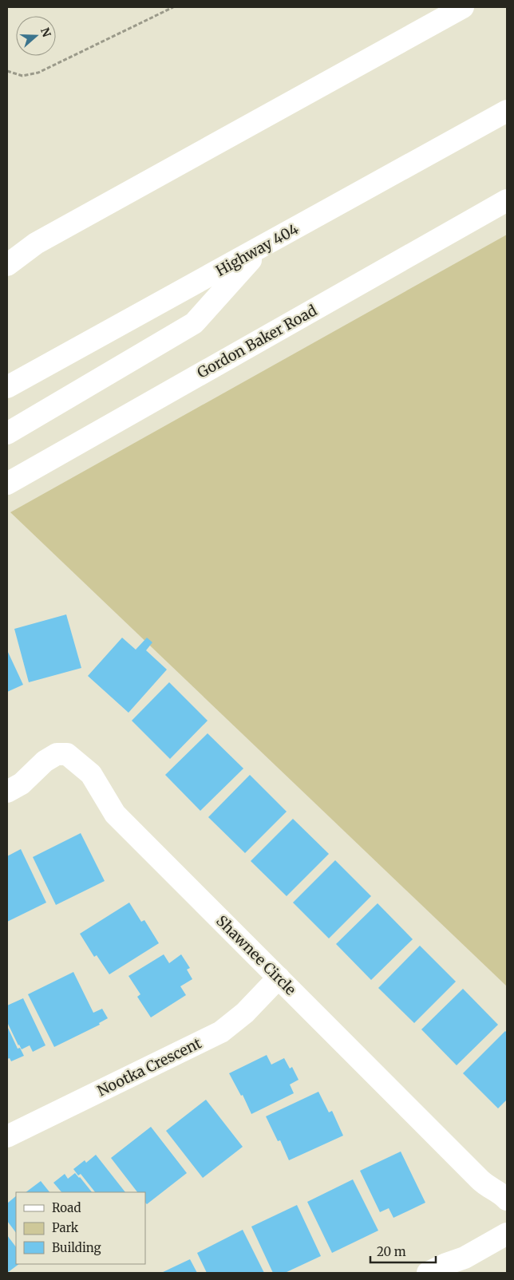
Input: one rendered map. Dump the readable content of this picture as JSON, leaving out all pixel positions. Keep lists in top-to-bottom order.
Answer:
{
  "streets": {
    "main road": [
      "Highway 404",
      "Gordon Baker Road",
      "Shawnee Circle",
      "Nootka Crescent"
    ]
  },
  "crossings": [
    ["Shawnee Circle", "Nootka Crescent"]
  ],
  "legend": ["Road", "Park", "Building"],
  "scale_bar": "20 m",
  "north": "right"
}
